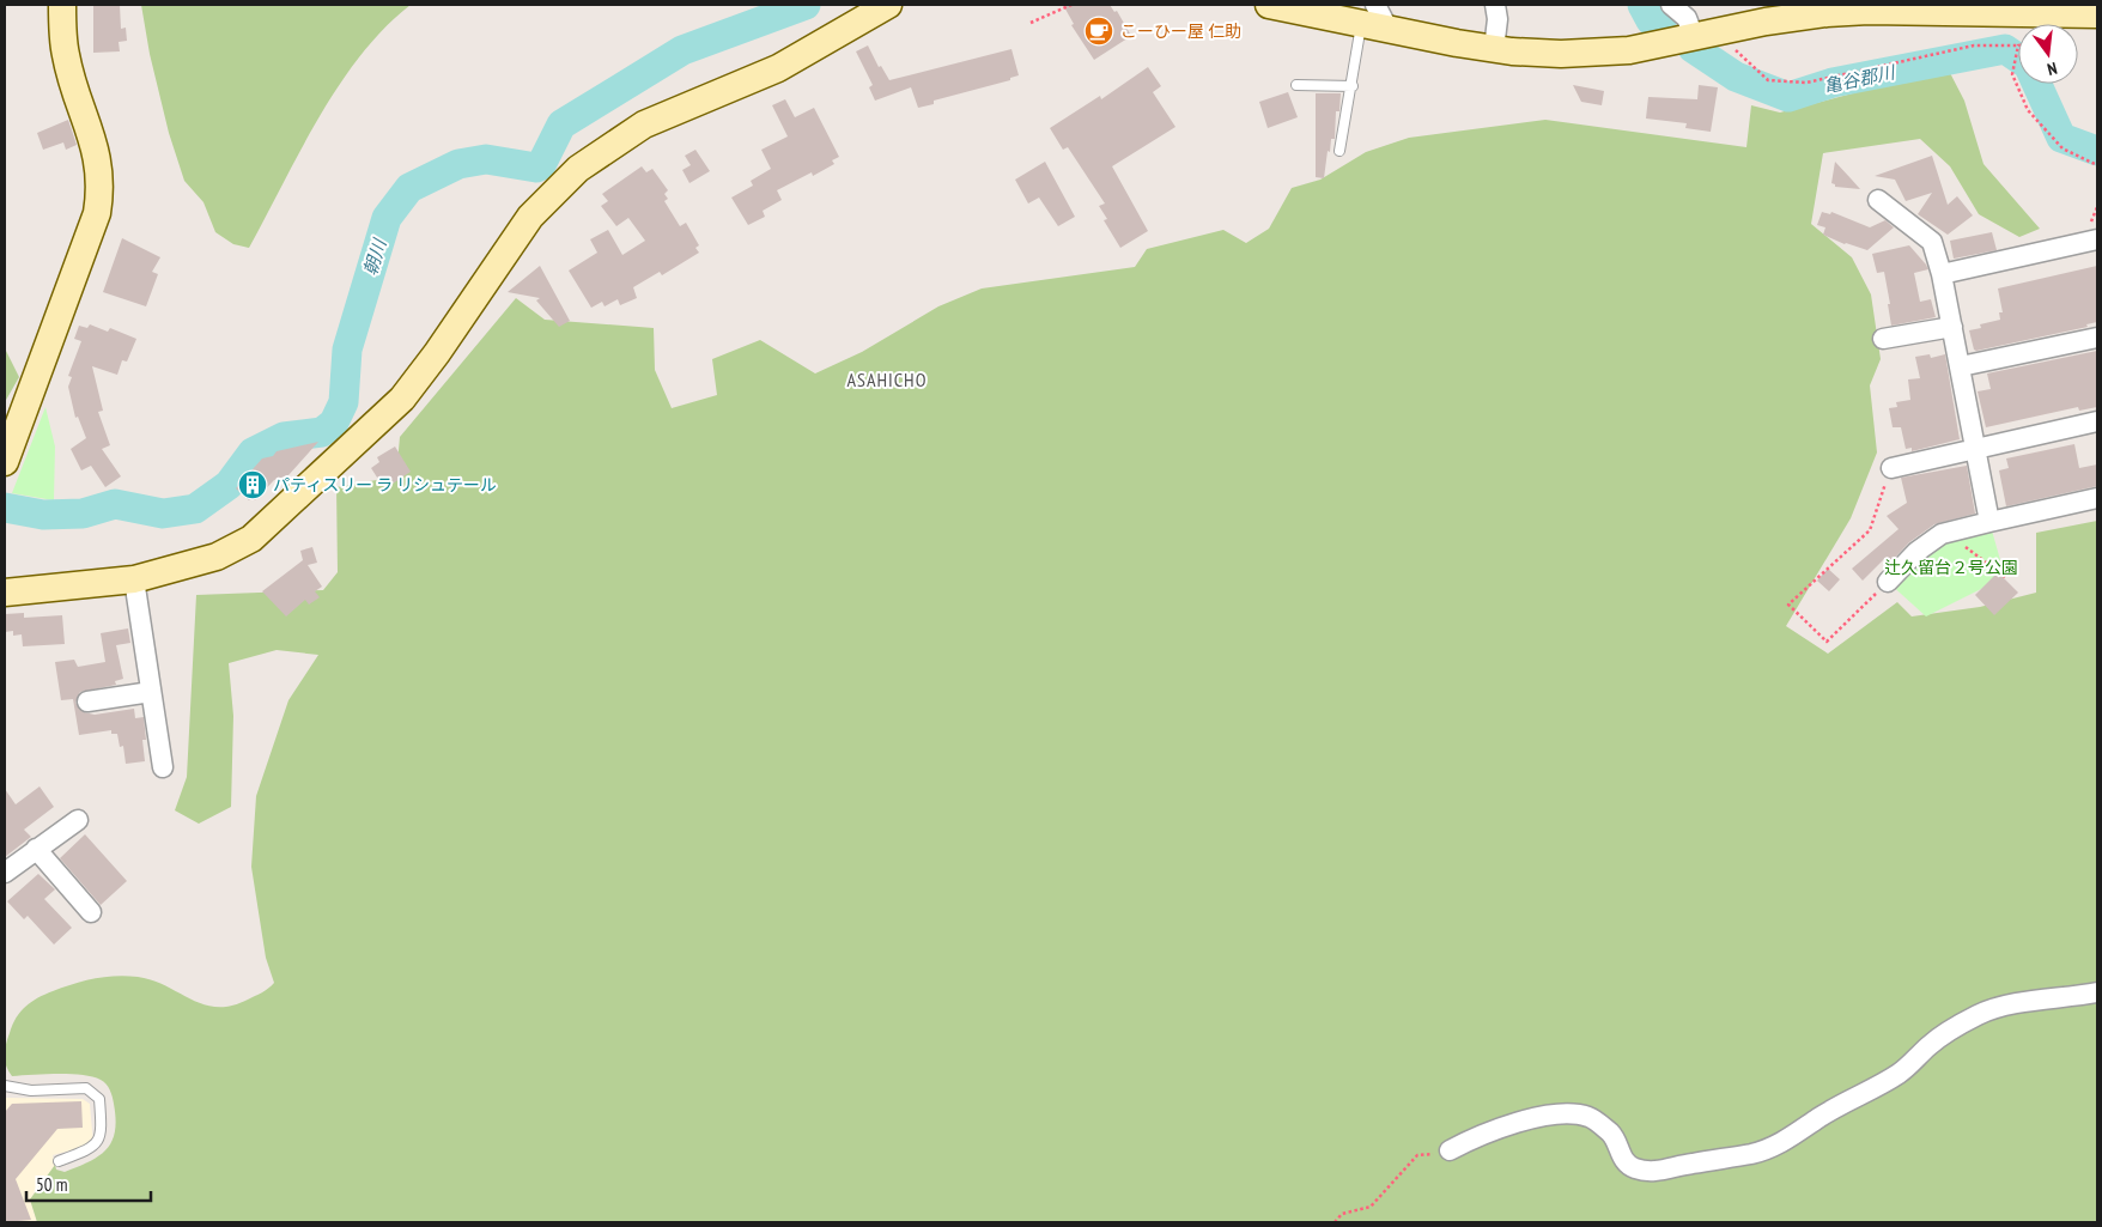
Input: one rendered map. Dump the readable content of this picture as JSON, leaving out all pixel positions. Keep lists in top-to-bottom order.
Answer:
{
  "districts": ["ASAHICHO"],
  "water": ["亀谷郡川", "朝川"],
  "parks": ["辻久留台２号公園"],
  "places": {
    "cafe": ["こーひー屋 仁助"],
    "building": ["パティスリー ラ リシュテール"]
  },
  "scale_bar": "50 m",
  "north": "bottom"
}
